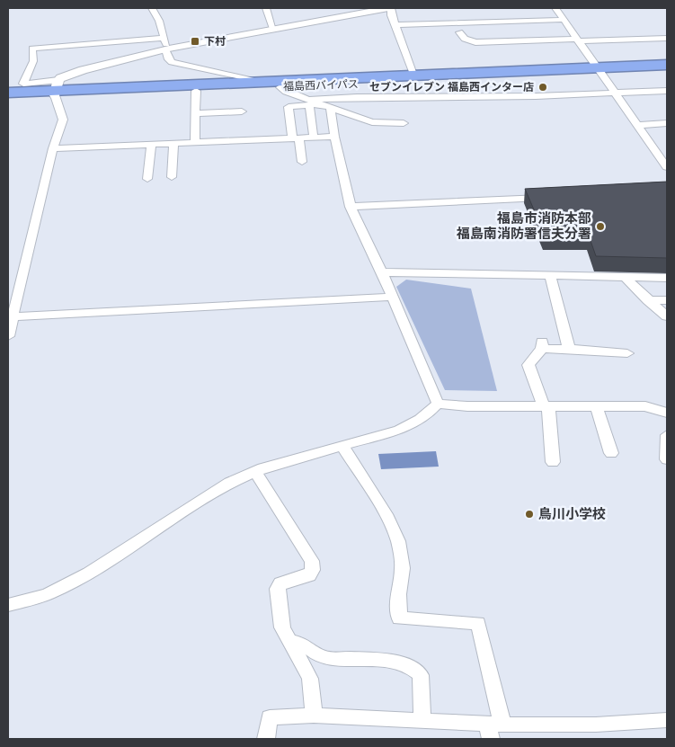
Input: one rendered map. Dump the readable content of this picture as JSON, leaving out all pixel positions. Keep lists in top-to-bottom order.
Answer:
{
  "streets": {
    "highway": ["福島西バイパス"]
  },
  "places": {
    "transit": ["下村"],
    "other": ["セブンイレブン 福島西インター店", "福島市消防本部 福島南消防署信夫分署", "鳥川小学校"]
  }
}
